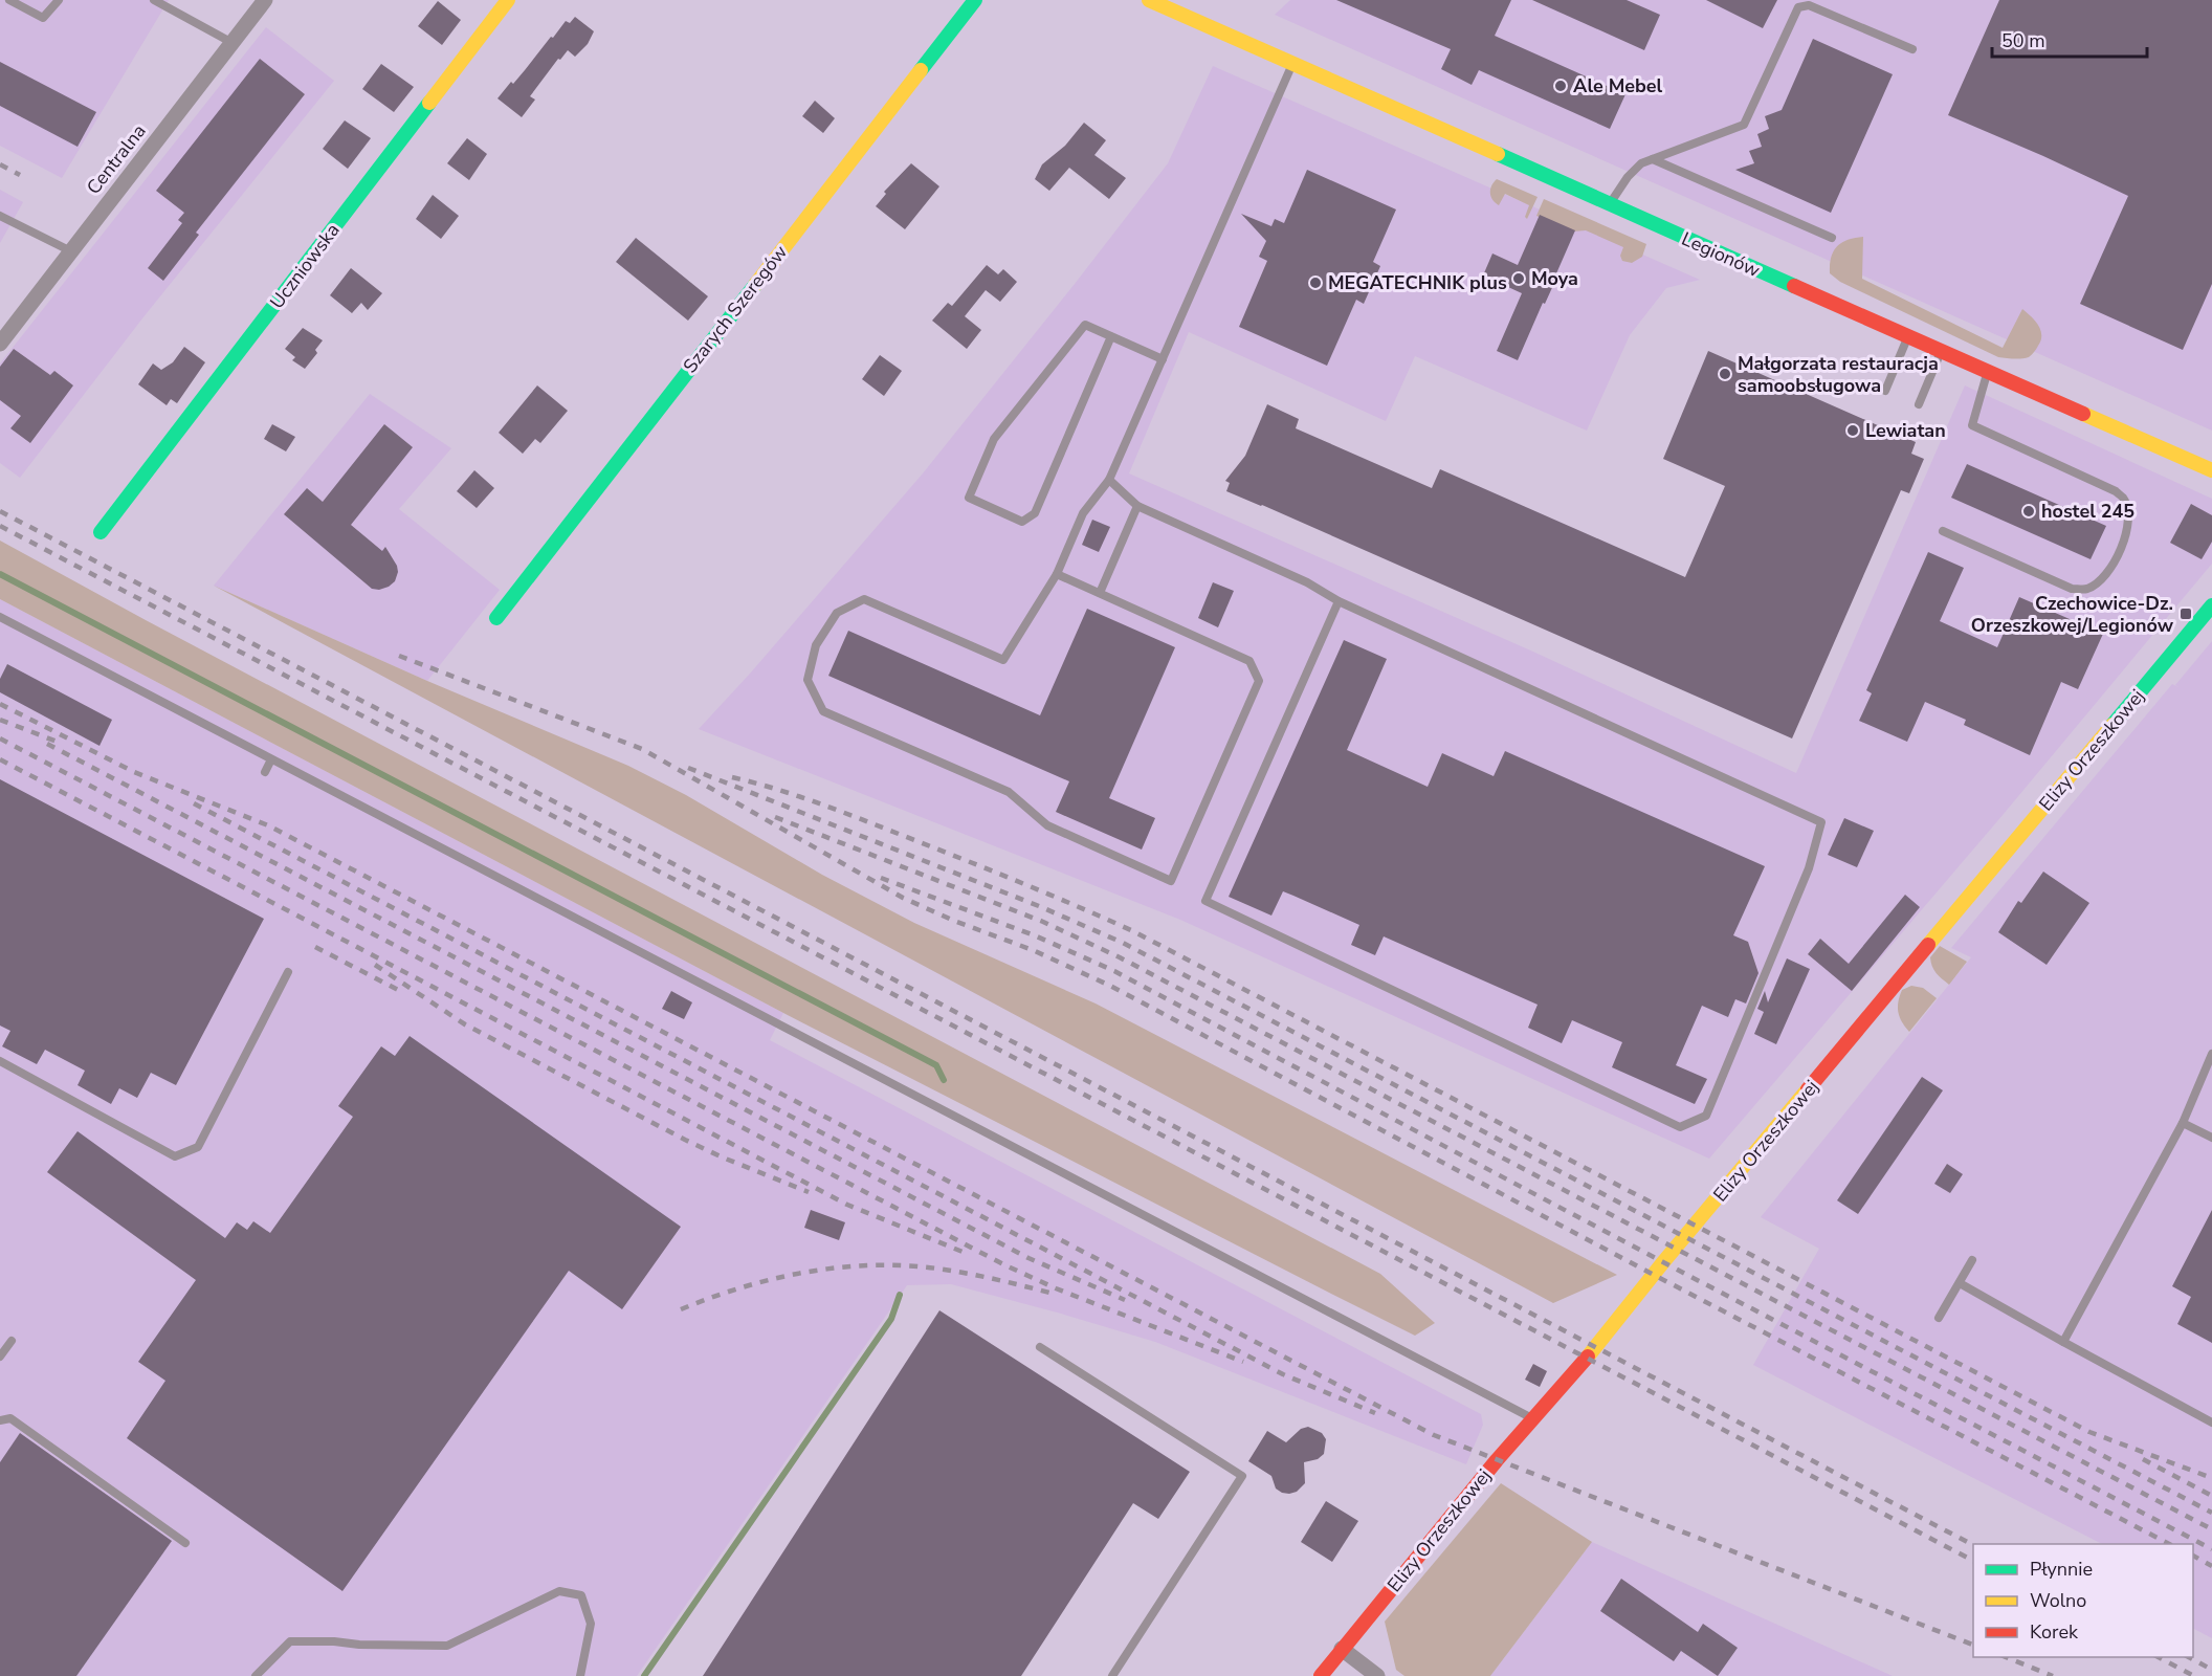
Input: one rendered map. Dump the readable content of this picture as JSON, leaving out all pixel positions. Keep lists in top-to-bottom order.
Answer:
{
  "streets": {
    "street": [
      "Centralna",
      "Legionów",
      "Uczniowska",
      "Szarych Szeregów",
      "Elizy Orzeszkowej"
    ]
  },
  "places": {
    "other": [
      "Ale Mebel",
      "Moya",
      "MEGATECHNIK plus",
      "Małgorzata restauracja samoobsługowa",
      "Lewiatan",
      "hostel 245"
    ],
    "transit": ["Czechowice-Dz. Orzeszkowej/Legionów"]
  },
  "legend": ["Płynnie", "Wolno", "Korek"],
  "scale_bar": "50 m"
}
